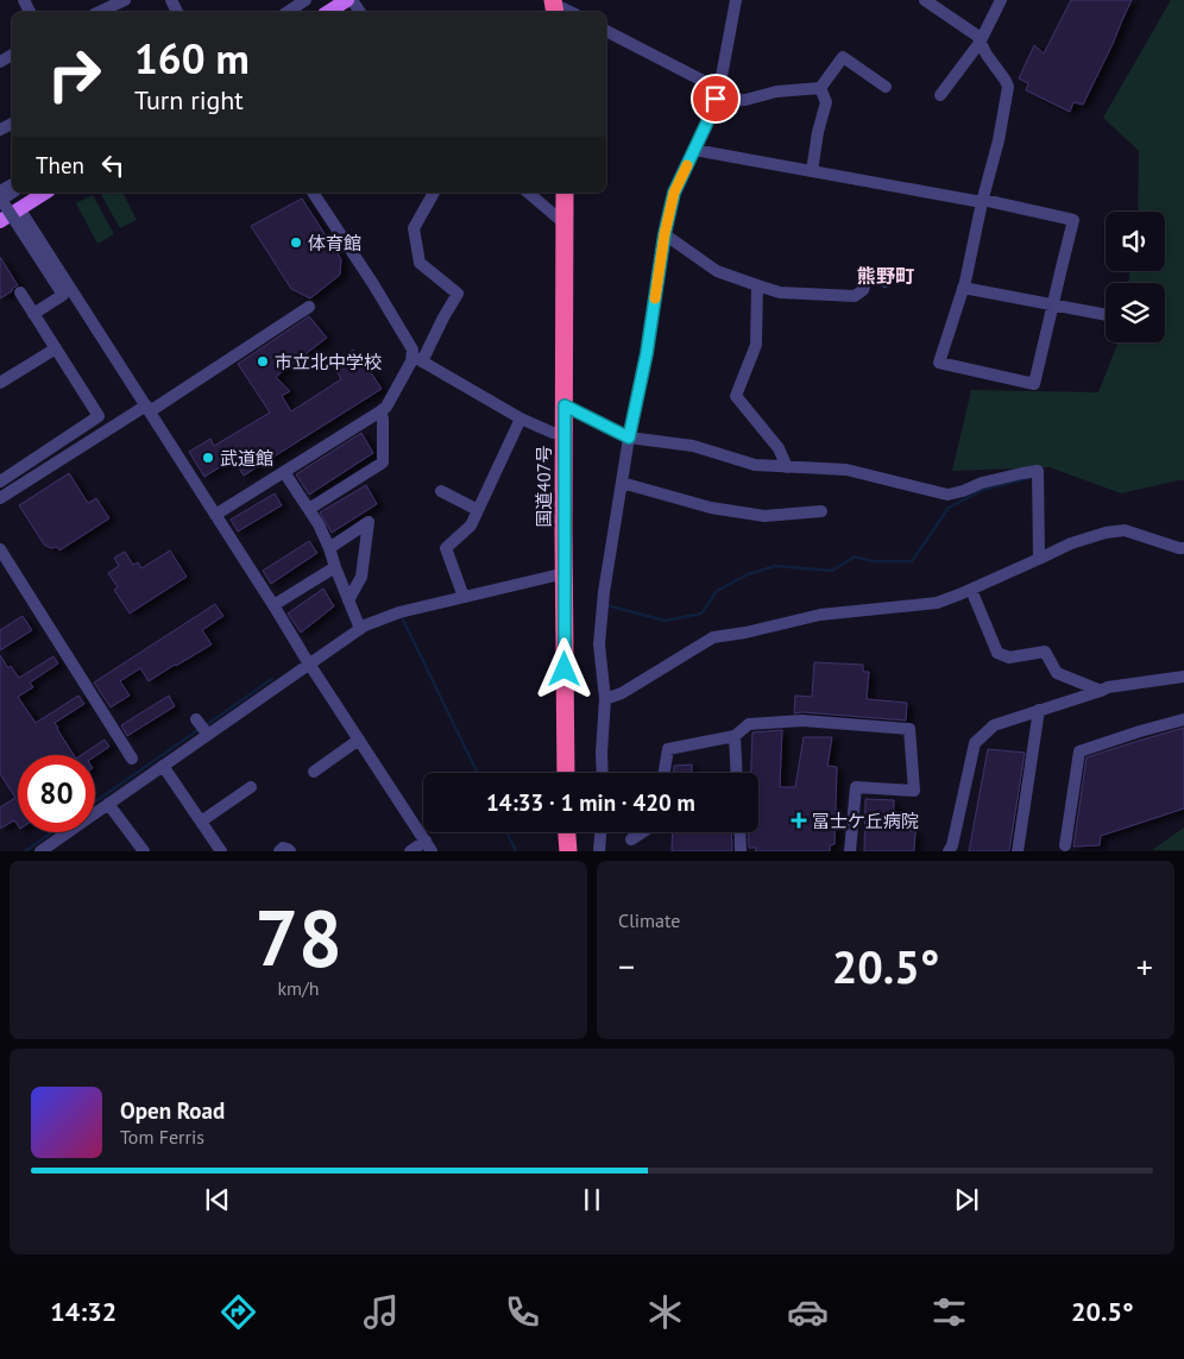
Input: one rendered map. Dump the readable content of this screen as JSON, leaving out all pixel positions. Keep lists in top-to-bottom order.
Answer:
{
  "streets": {
    "highway": ["国道407号"]
  },
  "districts": ["熊野町"],
  "places": {
    "other": ["体育館", "市立北中学校", "武道館"],
    "health": ["冨士ケ丘病院"]
  },
  "page": {
    "turn": ["160 m", "Turn right"],
    "then": "Then",
    "limit": "80",
    "trip": "14:33 · 1 min · 420 m",
    "tile": [
      ["78", "km/h"],
      "Climate"
    ],
    "heat": ["−", "20.5°", "+"],
    "song": ["Open Road", "Tom Ferris"],
    "tabs": ["14:32", "20.5°"]
  }
}
